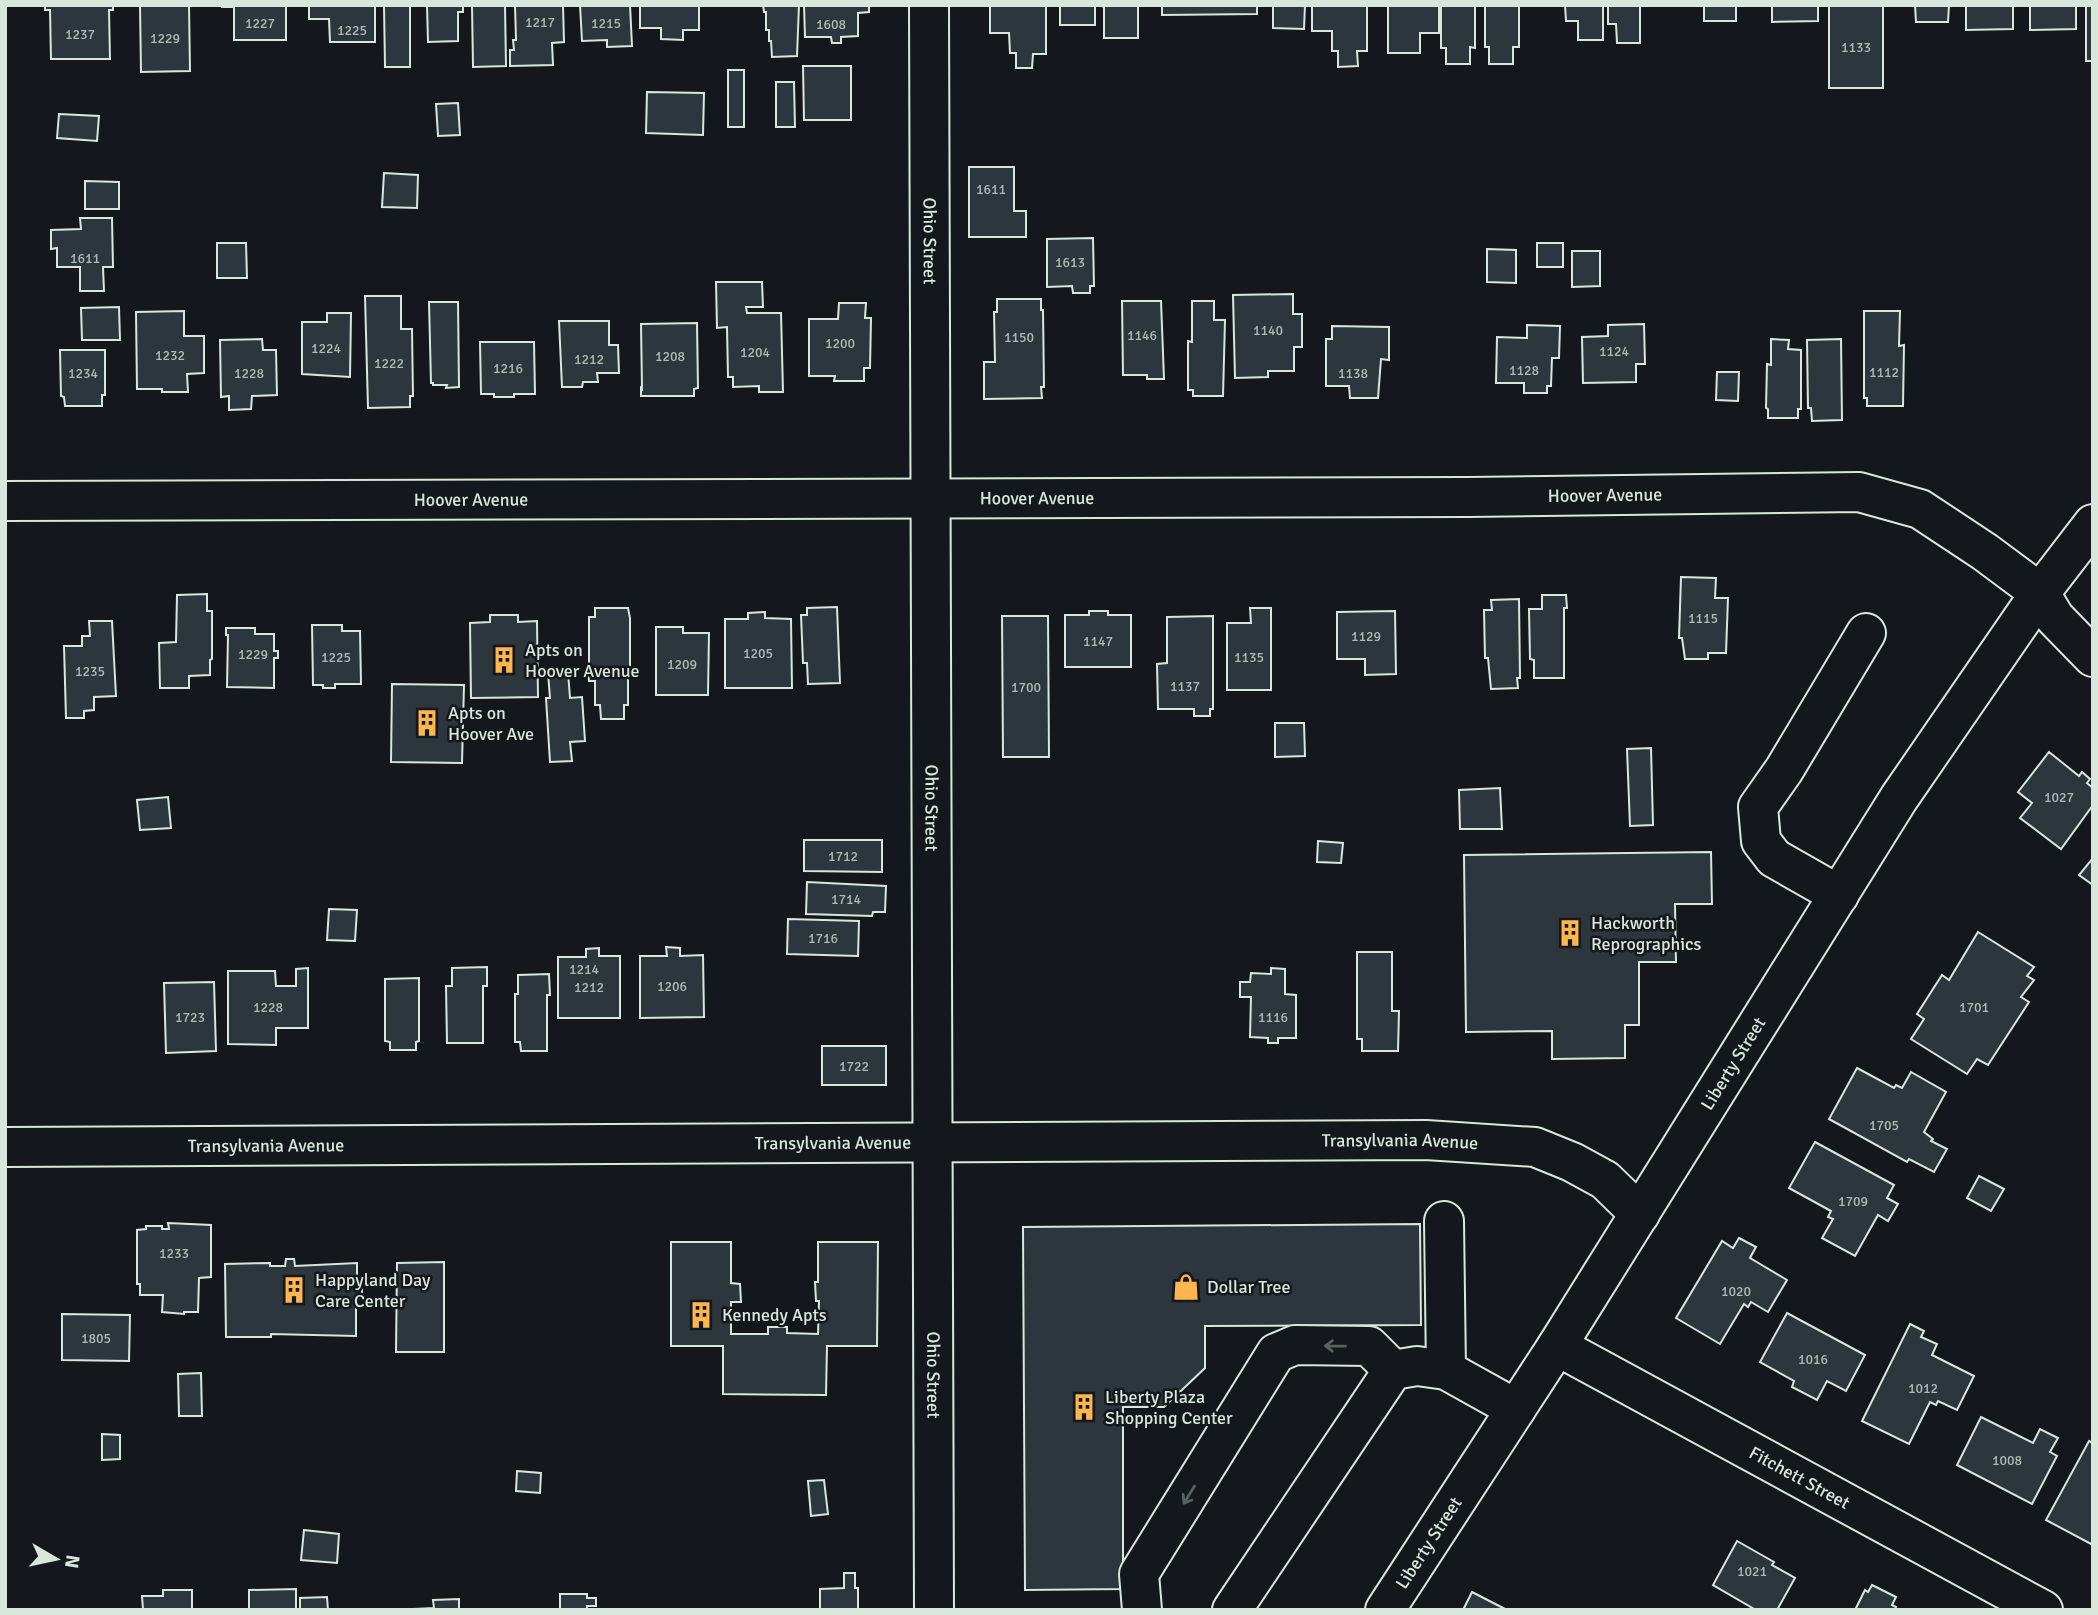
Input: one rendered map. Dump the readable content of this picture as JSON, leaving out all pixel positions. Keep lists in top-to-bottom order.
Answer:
{
  "streets": {
    "street": [
      "Ohio Street",
      "Hoover Avenue",
      "Liberty Street",
      "Transylvania Avenue",
      "Fitchett Street"
    ]
  },
  "crossings": [
    ["Ohio Street", "Hoover Avenue"],
    ["Ohio Street", "Transylvania Avenue"],
    ["Hoover Avenue", "Liberty Street"],
    ["Liberty Street", "Transylvania Avenue"],
    ["Liberty Street", "Fitchett Street"]
  ],
  "places": {
    "building": [
      "Apts on Hoover Avenue",
      "Apts on Hoover Ave",
      "Hackworth Reprographics",
      "Happyland Day Care Center",
      "Kennedy Apts",
      "Liberty Plaza Shopping Center"
    ],
    "shop": ["Dollar Tree"]
  },
  "house_numbers": [
    "1217",
    "1227",
    "1215",
    "1608",
    "1225",
    "1237",
    "1229",
    "1133",
    "1611",
    "1611",
    "1613",
    "1140",
    "1146",
    "1150",
    "1200",
    "1224",
    "1124",
    "1204",
    "1232",
    "1208",
    "1212",
    "1222",
    "1216",
    "1128",
    "1112",
    "1234",
    "1228",
    "1138",
    "1115",
    "1129",
    "1147",
    "1205",
    "1229",
    "1225",
    "1135",
    "1209",
    "1235",
    "1137",
    "1700",
    "1027",
    "1712",
    "1714",
    "1716",
    "1214",
    "1206",
    "1212",
    "1228",
    "1701",
    "1723",
    "1116",
    "1722",
    "1705",
    "1709",
    "1233",
    "1020",
    "1805",
    "1016",
    "1012",
    "1008",
    "1021"
  ],
  "north": "right"
}
